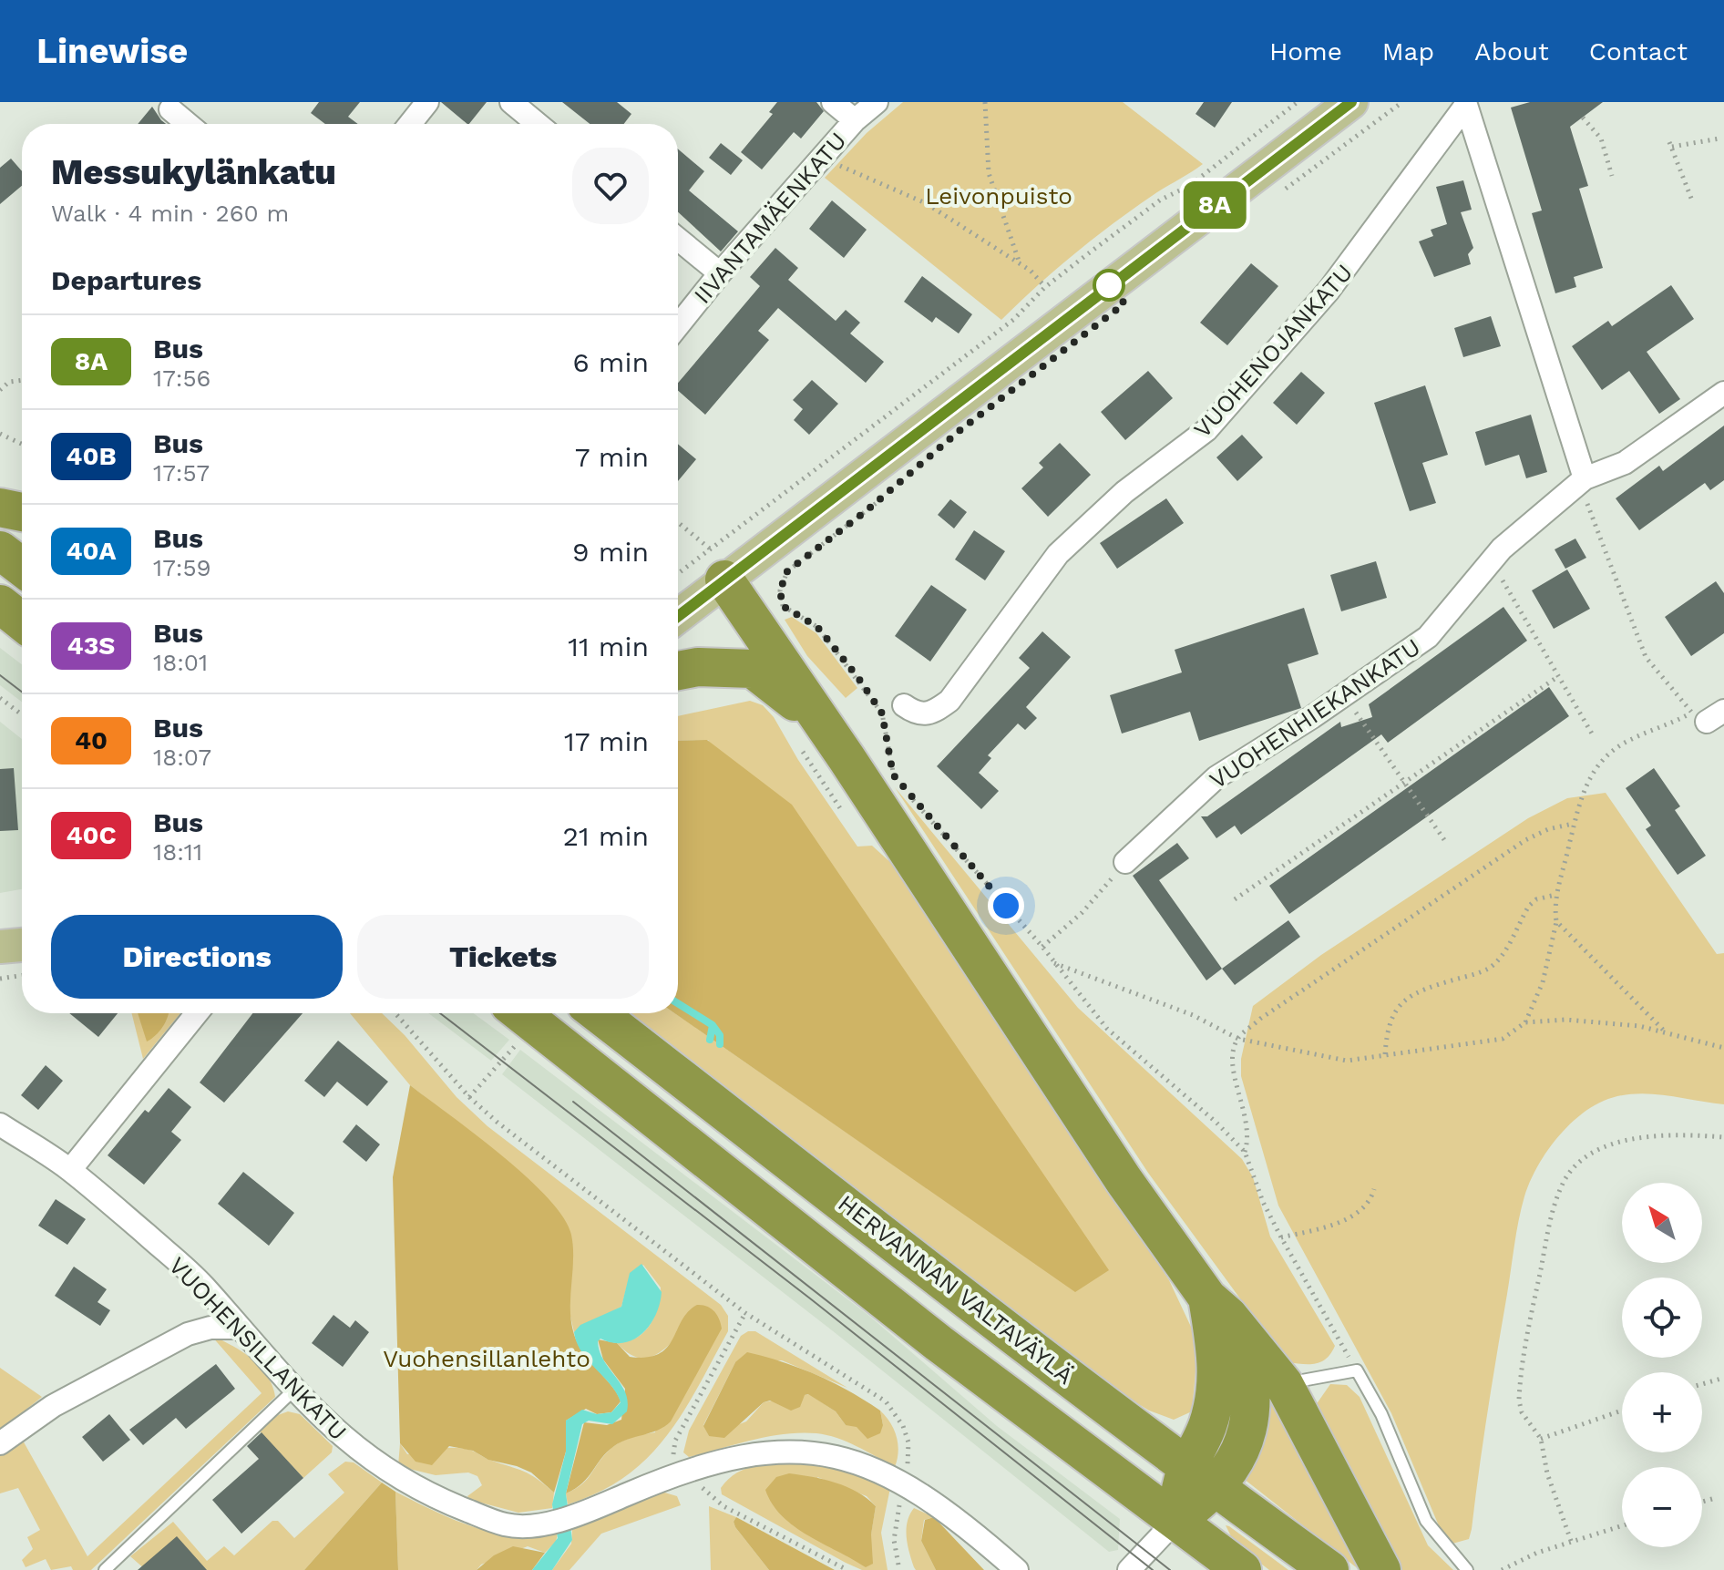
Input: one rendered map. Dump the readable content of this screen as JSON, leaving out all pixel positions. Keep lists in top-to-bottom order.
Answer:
{
  "streets": {
    "highway": ["HERVANNAN VALTAVÄYLÄ"],
    "street": [
      "IIVANTAMÄENKATU",
      "VUOHENOJANKATU",
      "VUOHENHIEKANKATU",
      "VUOHENSILLANKATU"
    ]
  },
  "parks": ["Leivonpuisto", "Vuohensillanlehto"],
  "lines": ["bus line 8A"],
  "north": "top left",
  "page": {
    "header": "Linewise",
    "nav": [
      "Home",
      "Map",
      "About",
      "Contact"
    ],
    "on_map": "8A",
    "heading": [
      ["Messukylänkatu", "Walk · 4 min · 260 m"],
      "Departures"
    ],
    "list": [
      {
        "mark": "8A",
        "name": "Bus",
        "note": "17:56",
        "value": "6 min"
      },
      {
        "mark": "40B",
        "name": "Bus",
        "note": "17:57",
        "value": "7 min"
      },
      {
        "mark": "40A",
        "name": "Bus",
        "note": "17:59",
        "value": "9 min"
      },
      {
        "mark": "43S",
        "name": "Bus",
        "note": "18:01",
        "value": "11 min"
      },
      {
        "mark": "40",
        "name": "Bus",
        "note": "18:07",
        "value": "17 min"
      },
      {
        "mark": "40C",
        "name": "Bus",
        "note": "18:11",
        "value": "21 min"
      }
    ],
    "buttons": ["Directions", "Tickets"],
    "map_buttons": ["+", "−"]
  }
}
